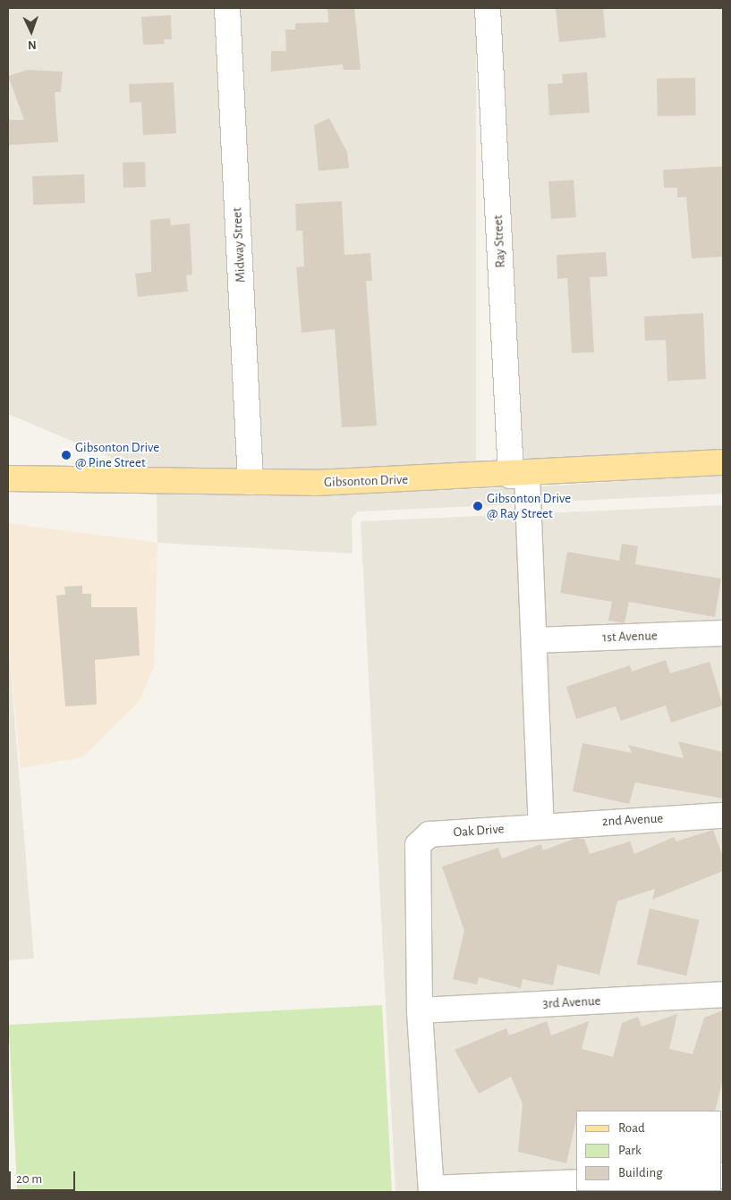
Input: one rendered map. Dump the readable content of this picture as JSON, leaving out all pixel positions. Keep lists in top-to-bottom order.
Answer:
{
  "streets": {
    "main road": ["Gibsonton Drive"],
    "street": [
      "Ray Street",
      "Midway Street",
      "1st Avenue",
      "2nd Avenue",
      "Oak Drive",
      "3rd Avenue"
    ]
  },
  "crossings": [
    ["Ray Street", "Gibsonton Drive"],
    ["Midway Street", "Gibsonton Drive"],
    ["2nd Avenue", "Oak Drive"],
    ["Oak Drive", "3rd Avenue"]
  ],
  "places": ["Gibsonton Drive @ Pine Street", "Gibsonton Drive @ Ray Street"],
  "legend": ["Road", "Park", "Building"],
  "scale_bar": "20 m",
  "north": "bottom"
}
